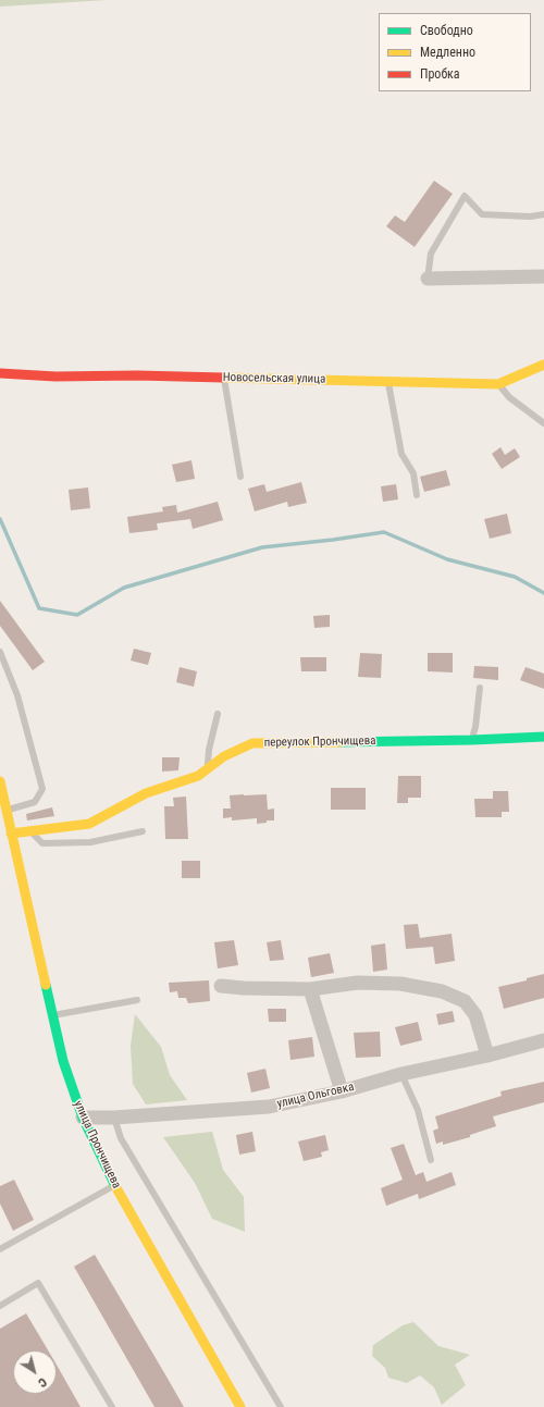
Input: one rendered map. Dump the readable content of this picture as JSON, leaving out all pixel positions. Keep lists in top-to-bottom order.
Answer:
{
  "streets": {
    "street": [
      "Новосельская улица",
      "переулок Прончищева",
      "улица Ольговка",
      "улица Прончищева"
    ]
  },
  "crossings": [
    ["переулок Прончищева", "улица Прончищева"],
    ["улица Ольговка", "улица Прончищева"]
  ],
  "legend": ["Свободно", "Медленно", "Пробка"],
  "north": "bottom right"
}
